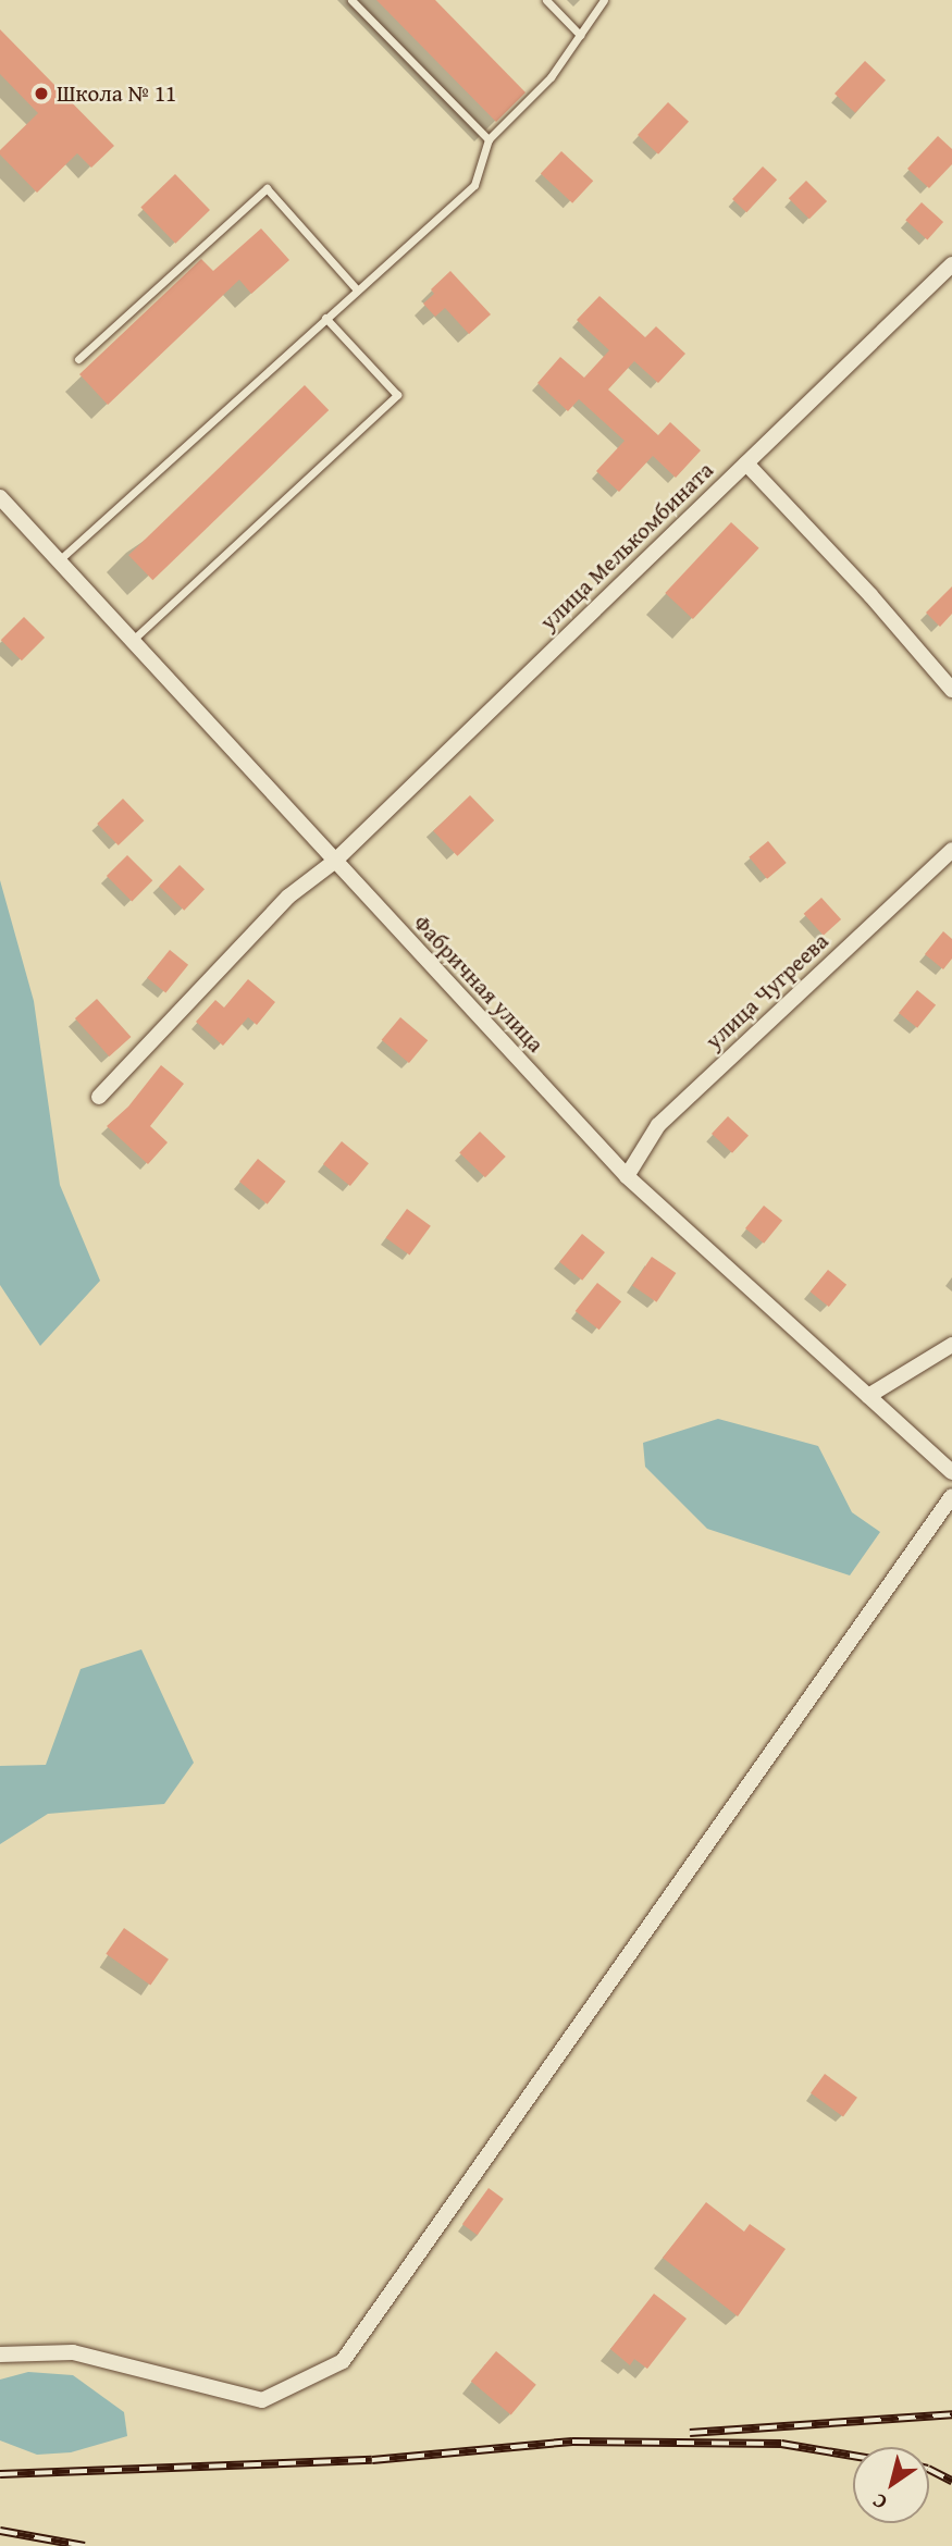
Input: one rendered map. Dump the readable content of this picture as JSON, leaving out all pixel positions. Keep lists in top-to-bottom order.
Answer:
{
  "streets": {
    "street": ["улица Мелькомбината", "Фабричная улица", "улица Чугреева"]
  },
  "crossings": [
    ["улица Мелькомбината", "Фабричная улица"],
    ["Фабричная улица", "улица Чугреева"]
  ],
  "places": ["Школа № 11"],
  "north": "bottom left"
}
